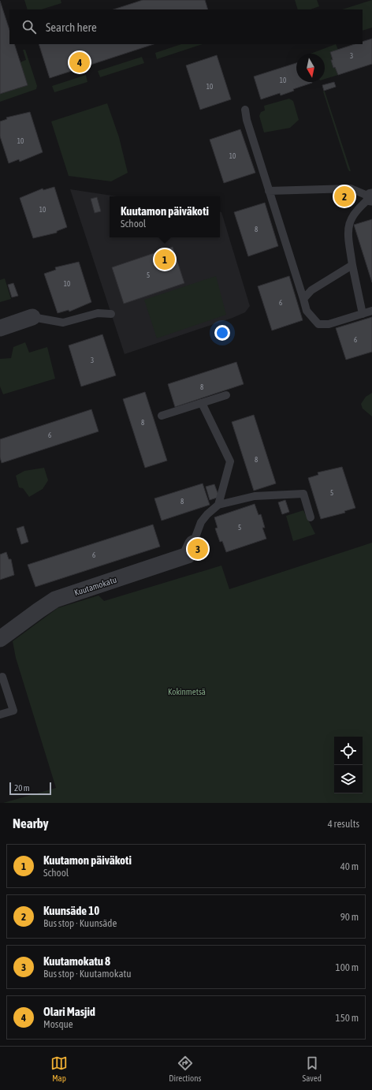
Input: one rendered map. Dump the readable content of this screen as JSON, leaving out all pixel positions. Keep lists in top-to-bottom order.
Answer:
{
  "streets": {
    "street": ["Kuutamokatu"]
  },
  "parks": ["Kokinmetsä"],
  "house_numbers": [
    "3",
    "10",
    "10",
    "10",
    "10",
    "10",
    "8",
    "5",
    "10",
    "6",
    "6",
    "3",
    "8",
    "8",
    "6",
    "8",
    "5",
    "8",
    "5",
    "6"
  ],
  "scale_bar": "20 m",
  "north": "bottom",
  "page": {
    "search": "Search here",
    "pins": [
      "4",
      "2",
      "1",
      "3"
    ],
    "popup": ["Kuutamon päiväkoti", "School"],
    "scale": "20 m",
    "heading": ["Nearby", "4 results"],
    "list": [
      {
        "mark": "1",
        "name": "Kuutamon päiväkoti",
        "note": "School",
        "value": "40 m"
      },
      {
        "mark": "2",
        "name": "Kuunsäde 10",
        "note": "Bus stop · Kuunsäde",
        "value": "90 m"
      },
      {
        "mark": "3",
        "name": "Kuutamokatu 8",
        "note": "Bus stop · Kuutamokatu",
        "value": "100 m"
      },
      {
        "mark": "4",
        "name": "Olari Masjid",
        "note": "Mosque",
        "value": "150 m"
      }
    ],
    "nav": ["Map", "Directions", "Saved"]
  }
}
